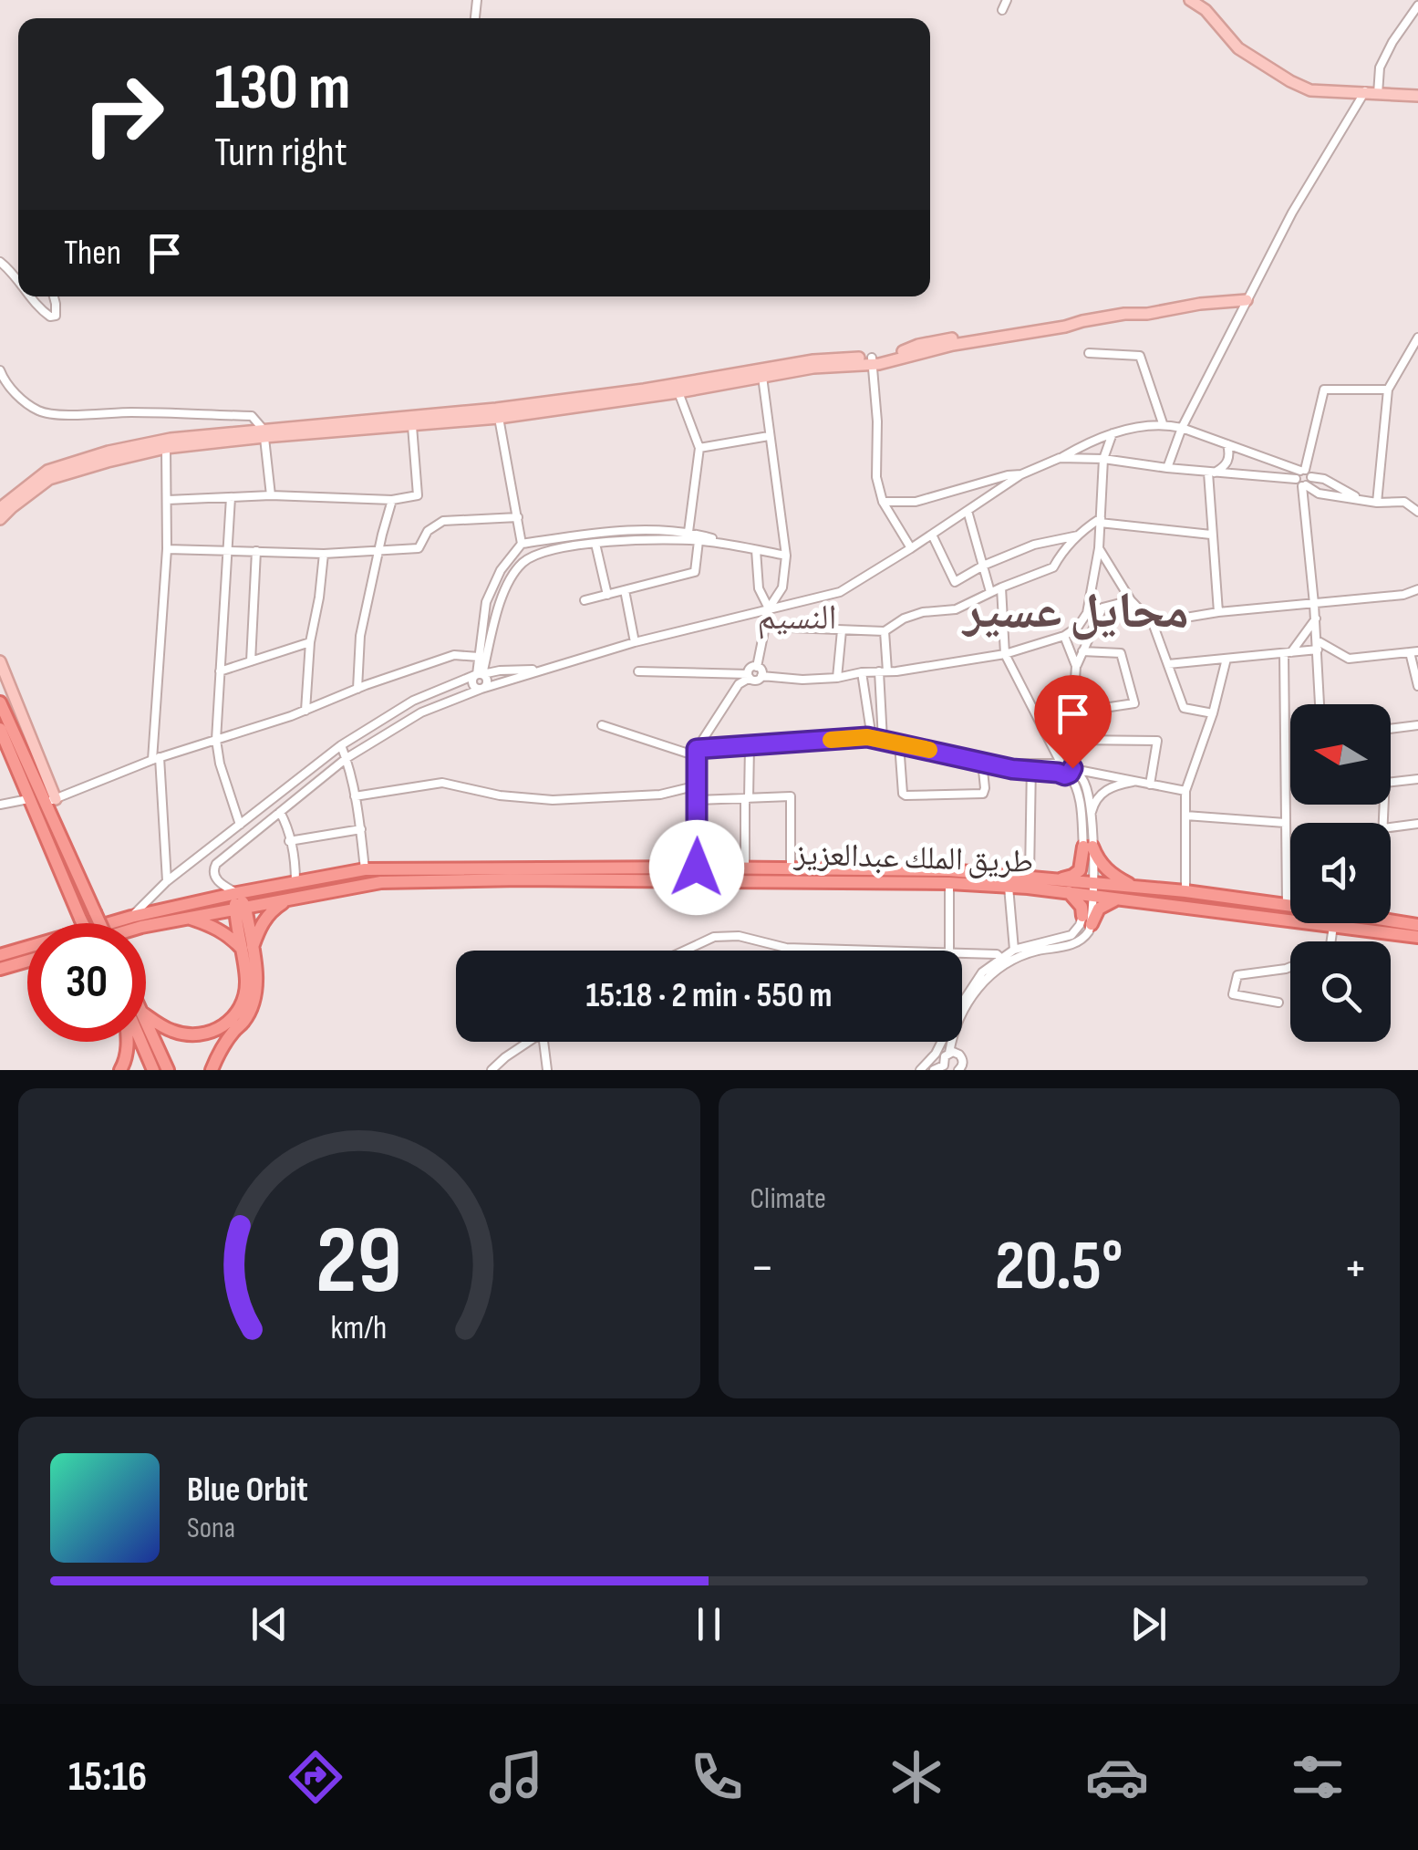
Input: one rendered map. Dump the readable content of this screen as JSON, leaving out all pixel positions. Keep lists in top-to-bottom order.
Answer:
{
  "streets": {
    "main road": ["طريق الملك عبدالعزيز"]
  },
  "districts": ["محايل عسير", "النسيم"],
  "north": "left",
  "page": {
    "turn": ["130 m", "Turn right"],
    "then": "Then",
    "limit": "30",
    "trip": "15:18 · 2 min · 550 m",
    "tile": "Climate",
    "heat": ["−", "20.5°", "+"],
    "song": ["Blue Orbit", "Sona"],
    "tabs": "15:16",
    "gauge": ["29", "km/h"]
  }
}
